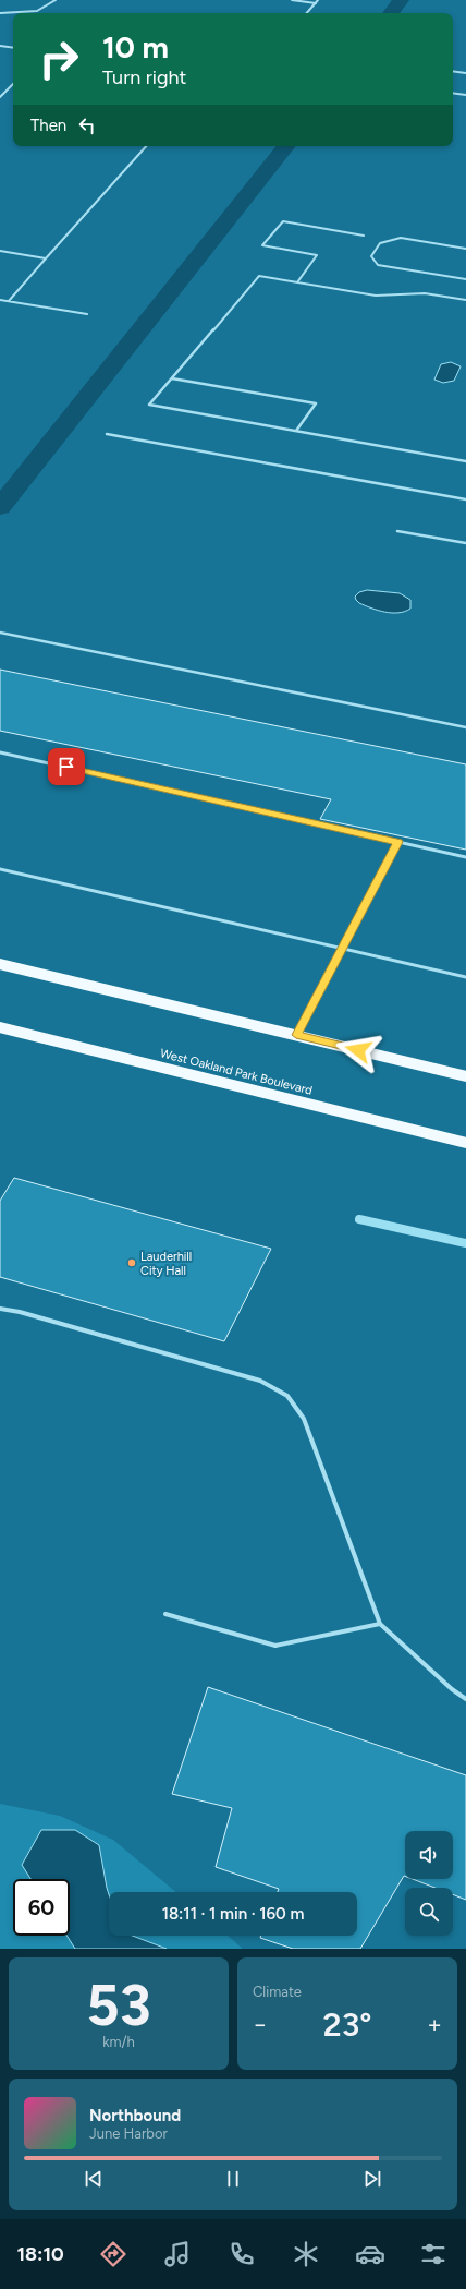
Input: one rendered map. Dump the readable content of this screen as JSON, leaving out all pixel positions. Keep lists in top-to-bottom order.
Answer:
{
  "streets": {
    "main road": ["West Oakland Park Boulevard"]
  },
  "places": ["Lauderhill City Hall"],
  "page": {
    "turn": ["10 m", "Turn right"],
    "then": "Then",
    "limit": "60",
    "trip": "18:11 · 1 min · 160 m",
    "tile": [
      ["53", "km/h"],
      "Climate"
    ],
    "heat": ["−", "23°", "+"],
    "song": ["Northbound", "June Harbor"],
    "tabs": "18:10"
  }
}
